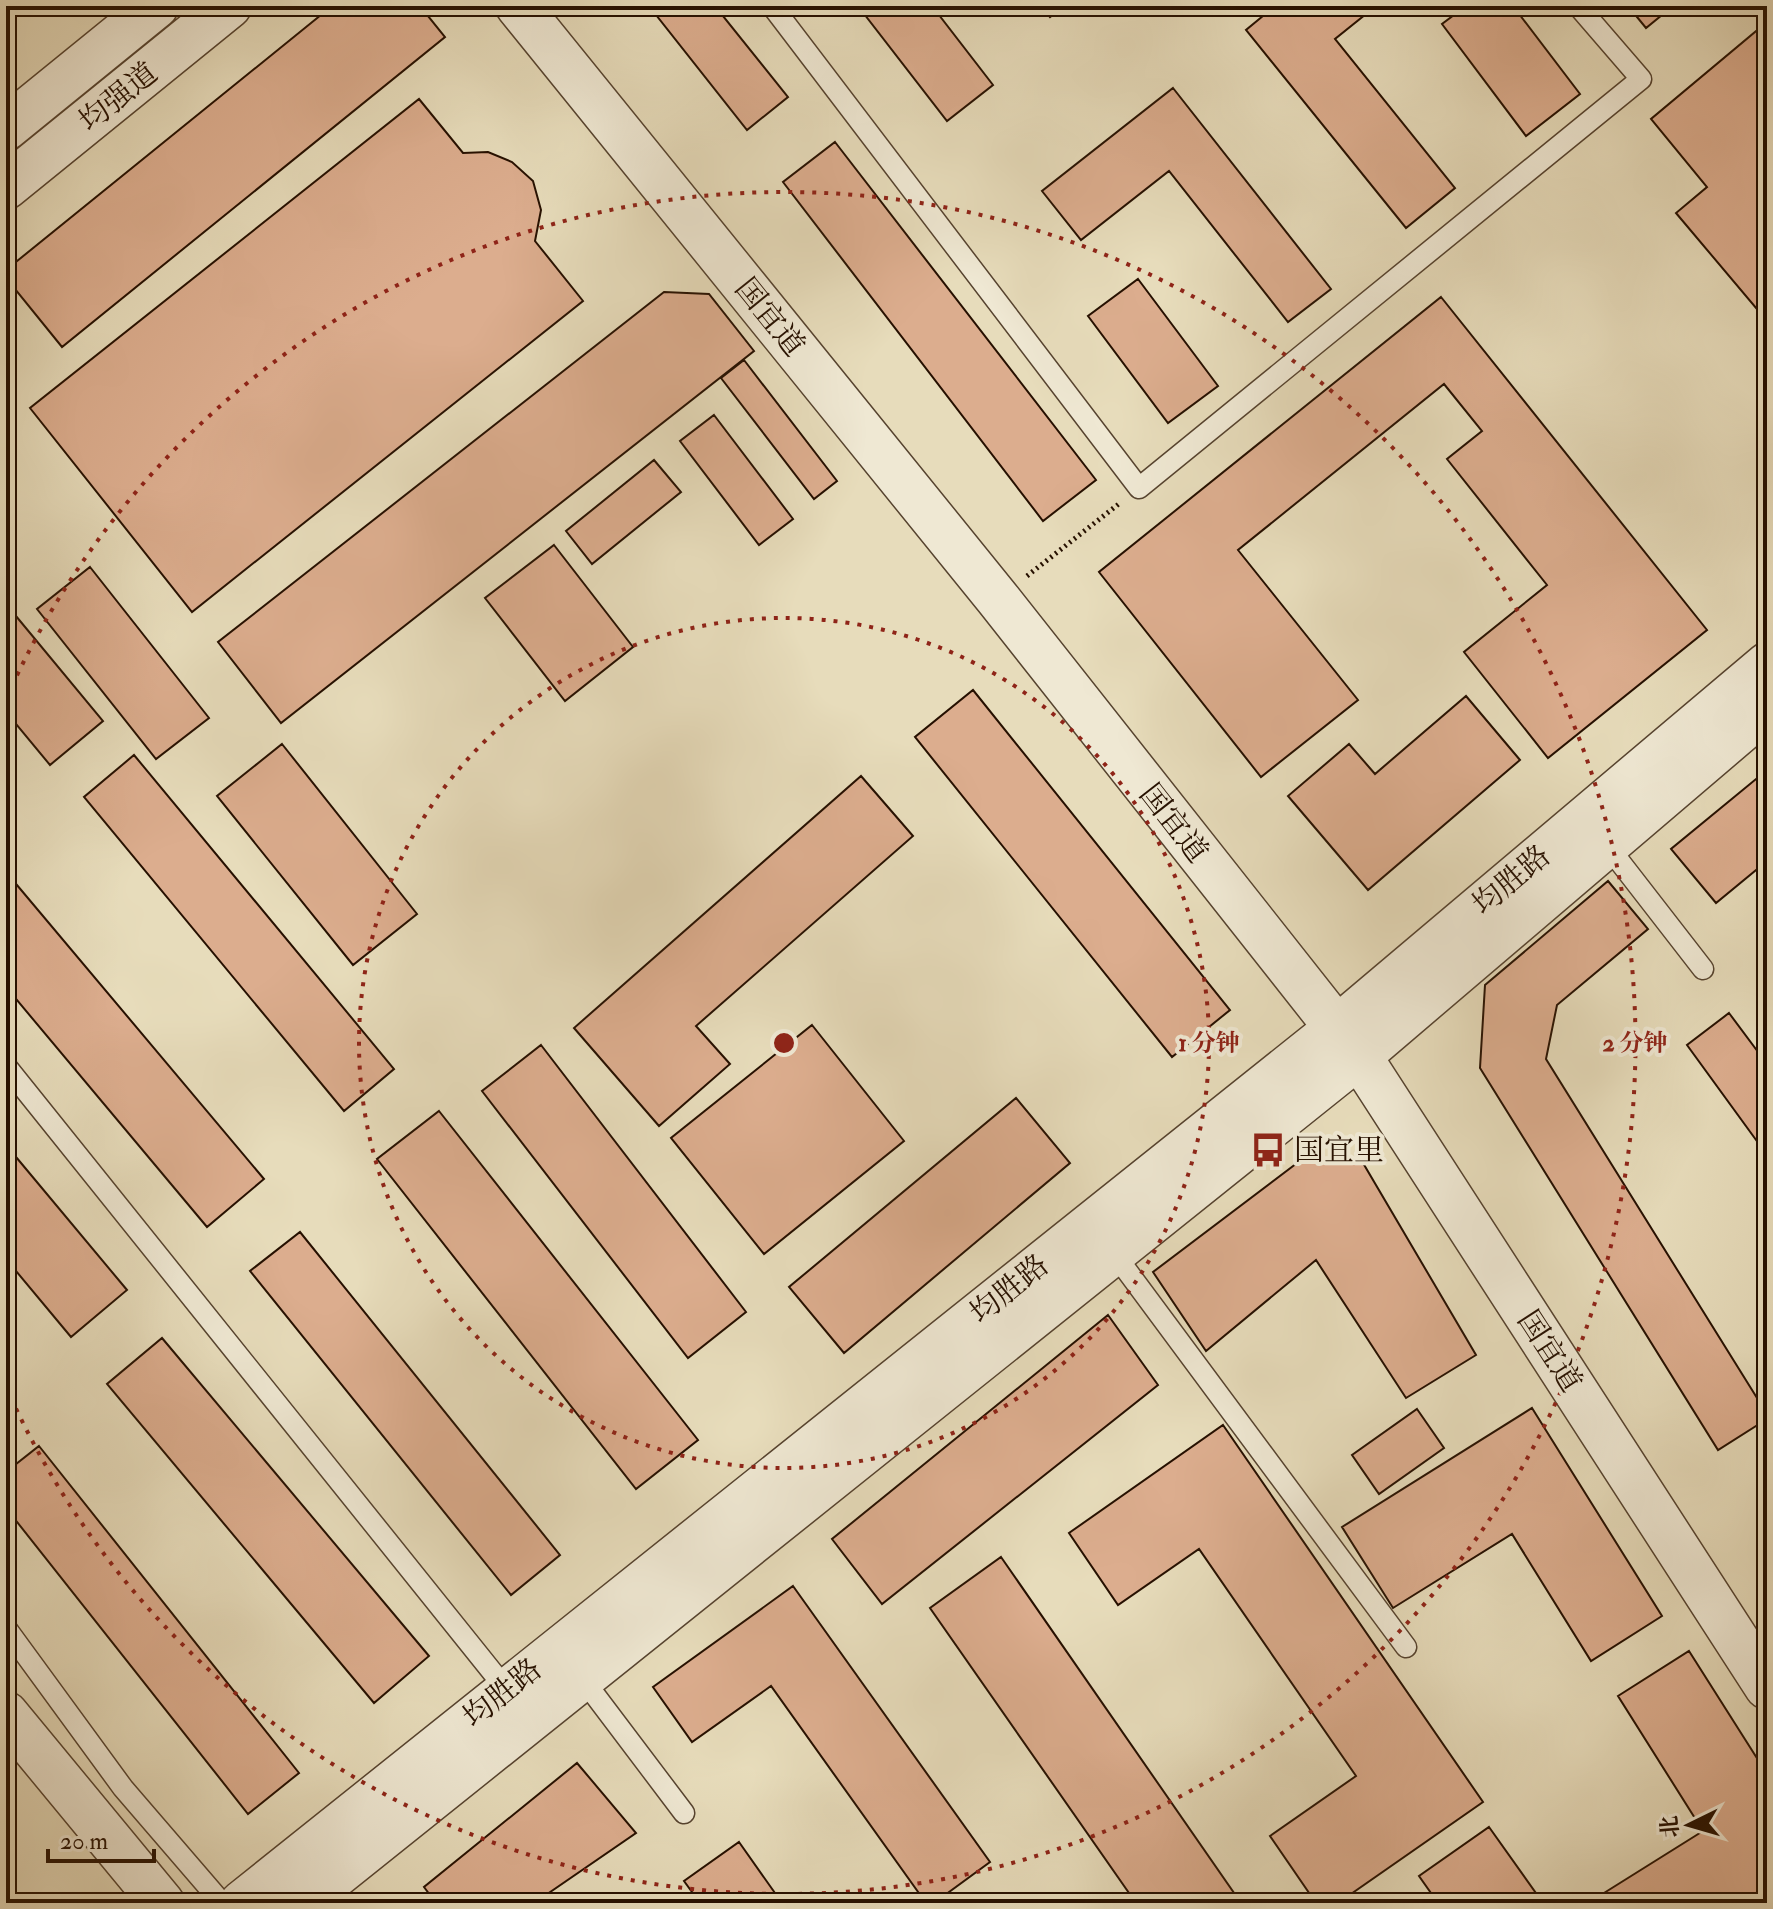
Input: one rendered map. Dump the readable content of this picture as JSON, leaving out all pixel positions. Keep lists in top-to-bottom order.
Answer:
{
  "streets": {
    "street": ["均强道", "国宜道", "均胜路"]
  },
  "crossings": [
    ["国宜道", "均胜路"]
  ],
  "places": {
    "bus stop": ["国宜里"]
  },
  "scale_bar": "20 m",
  "north": "left",
  "rings": ["1 分钟", "2 分钟"]
}
